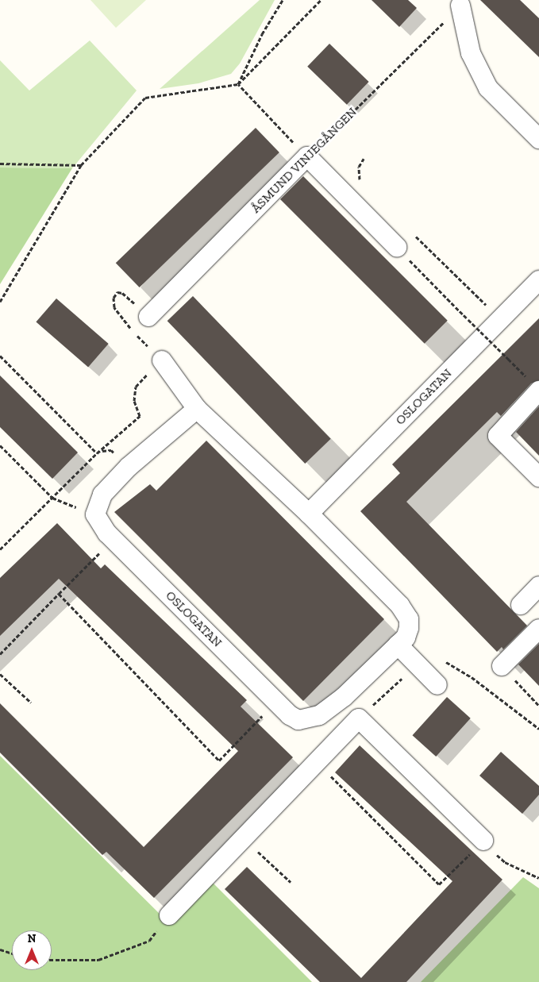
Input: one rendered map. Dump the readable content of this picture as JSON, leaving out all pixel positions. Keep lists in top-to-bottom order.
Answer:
{
  "streets": {
    "street": ["ÅSMUND VINJEGÅNGEN", "OSLOGATAN"]
  },
  "north": "top"
}
